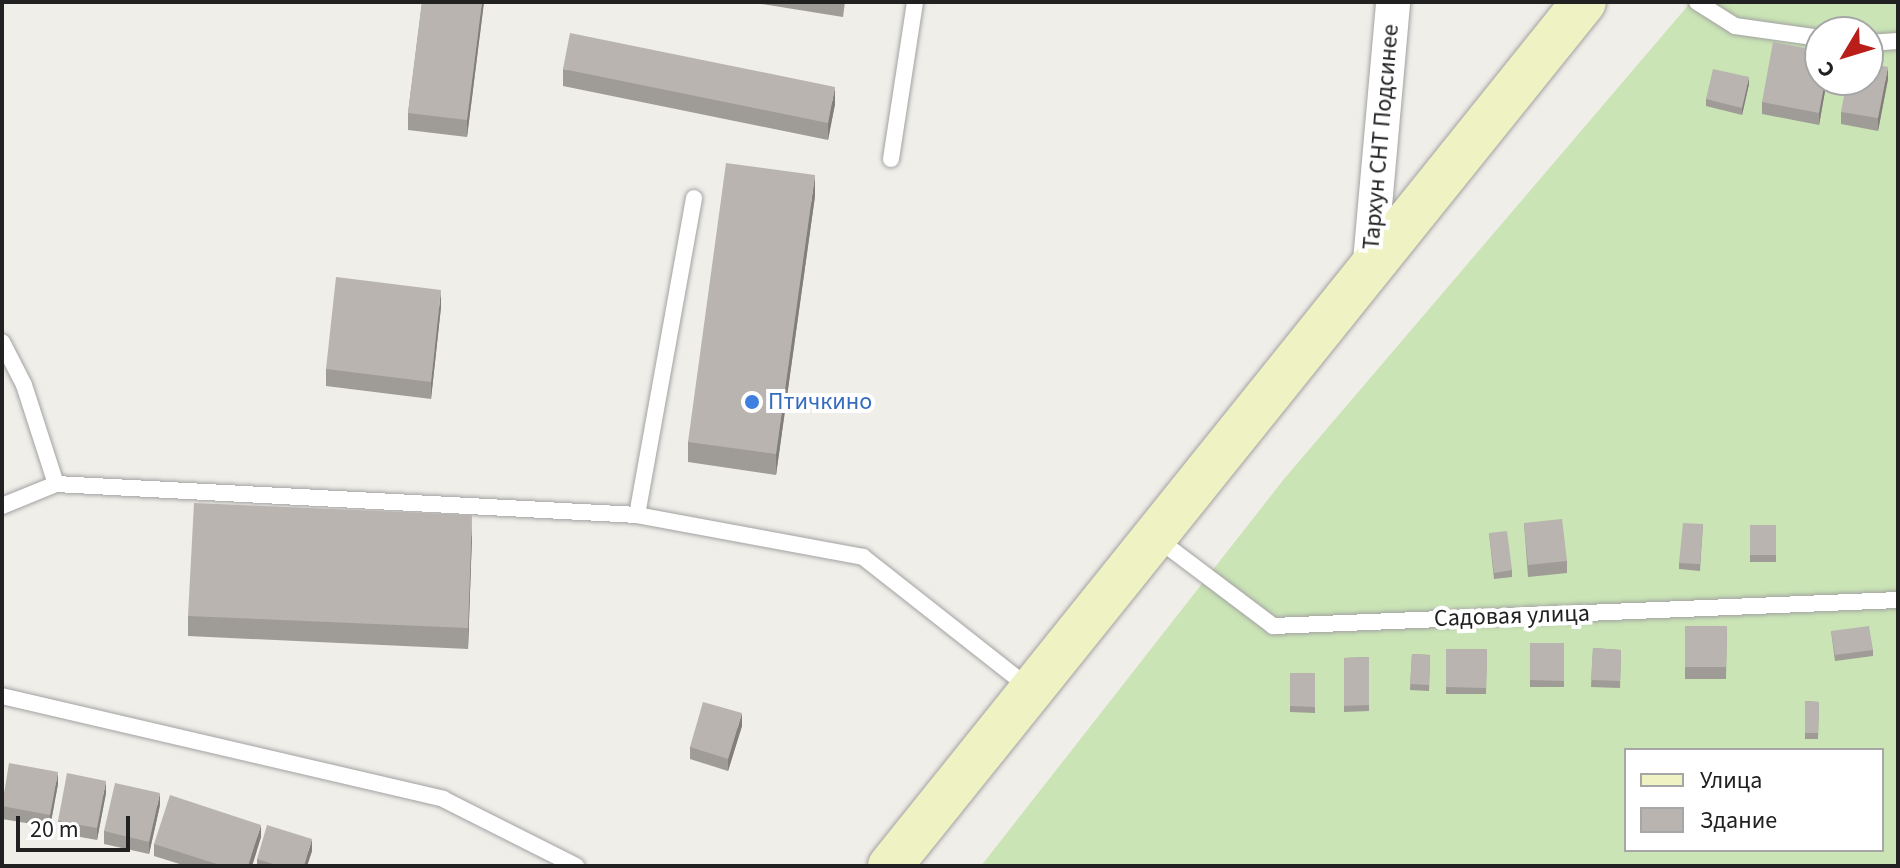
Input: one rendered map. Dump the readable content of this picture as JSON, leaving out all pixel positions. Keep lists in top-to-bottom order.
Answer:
{
  "streets": {
    "street": ["Тархун СНТ Подсинее"],
    "lane": ["Садовая улица"]
  },
  "places": ["Птичкино"],
  "legend": ["Улица", "Здание"],
  "scale_bar": "20 m",
  "north": "bottom left"
}
